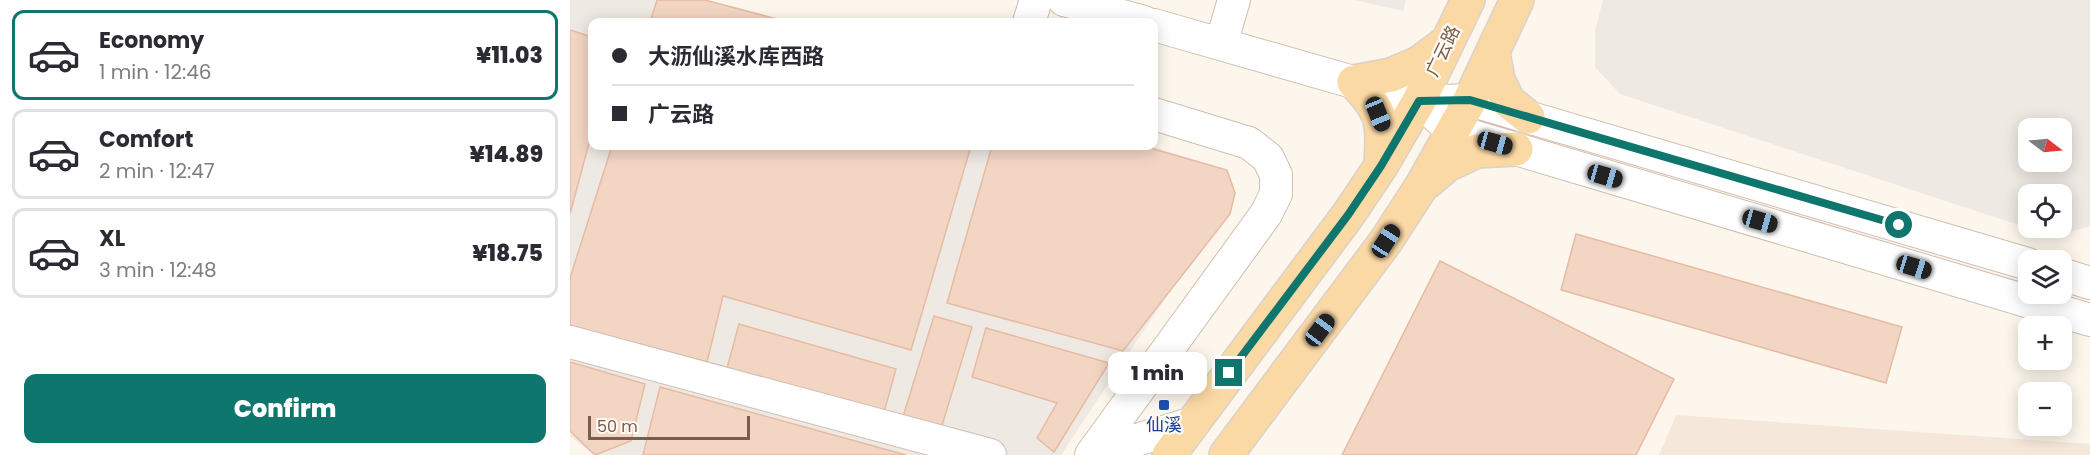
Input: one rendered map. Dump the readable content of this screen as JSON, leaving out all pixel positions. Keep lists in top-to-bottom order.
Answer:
{
  "streets": {
    "main road": ["广云路"]
  },
  "places": {
    "transit": ["仙溪"]
  },
  "scale_bar": "50 m",
  "north": "right",
  "page": {
    "list": [
      {
        "name": "Economy",
        "note": "1 min · 12:46",
        "value": "¥11.03"
      },
      {
        "name": "Comfort",
        "note": "2 min · 12:47",
        "value": "¥14.89"
      },
      {
        "name": "XL",
        "note": "3 min · 12:48",
        "value": "¥18.75"
      }
    ],
    "banner": ["大沥仙溪水库西路", "广云路"],
    "map_buttons": ["+", "−"],
    "bubble": "1 min",
    "buttons": "Confirm",
    "scale": "50 m"
  }
}
